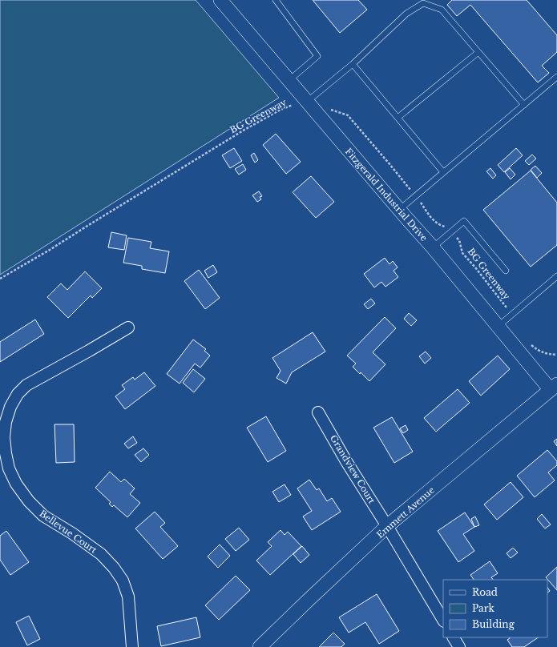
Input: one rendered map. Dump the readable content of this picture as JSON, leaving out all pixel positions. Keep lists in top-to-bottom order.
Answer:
{
  "streets": {
    "street": [
      "Fitzgerald Industrial Drive",
      "Grandview Court",
      "Emmett Avenue",
      "Bellevue Court"
    ],
    "path": ["BG Greenway"]
  },
  "crossings": [
    ["BG Greenway", "Fitzgerald Industrial Drive"],
    ["Fitzgerald Industrial Drive", "Emmett Avenue"],
    ["Grandview Court", "Emmett Avenue"]
  ],
  "legend": ["Road", "Park", "Building"]
}
